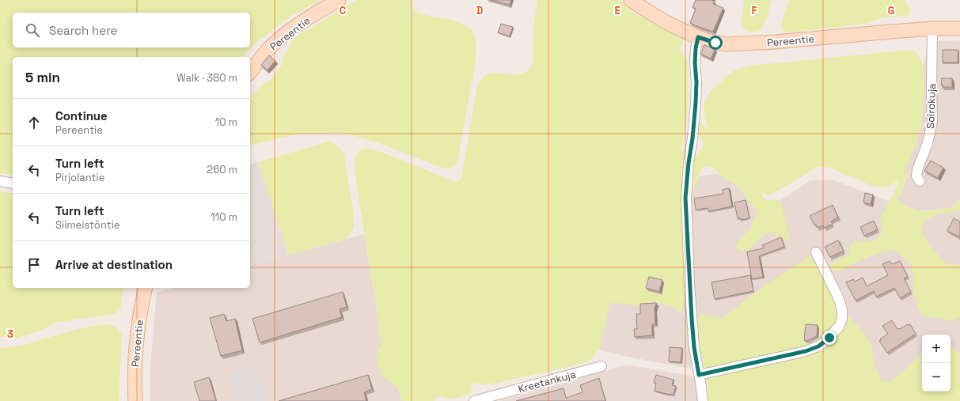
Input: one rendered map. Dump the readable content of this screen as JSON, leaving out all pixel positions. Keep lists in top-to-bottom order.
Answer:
{
  "streets": {
    "street": ["Pereentie", "Soirokuja", "Kreetankuja"]
  },
  "crossings": [
    ["Pereentie", "Soirokuja"]
  ],
  "page": {
    "search": "Search here",
    "heading": ["5 min", "Walk · 380 m"],
    "list": [
      ["Continue", "Pereentie", "10 m"],
      ["Turn left", "Pirjolantie", "260 m"],
      ["Turn left", "Siimeistöntie", "110 m"],
      "Arrive at destination"
    ],
    "map_buttons": ["+", "−"]
  },
  "grid": {
    "columns": [
      "C",
      "D",
      "E",
      "F",
      "G"
    ],
    "rows": ["3"]
  }
}
